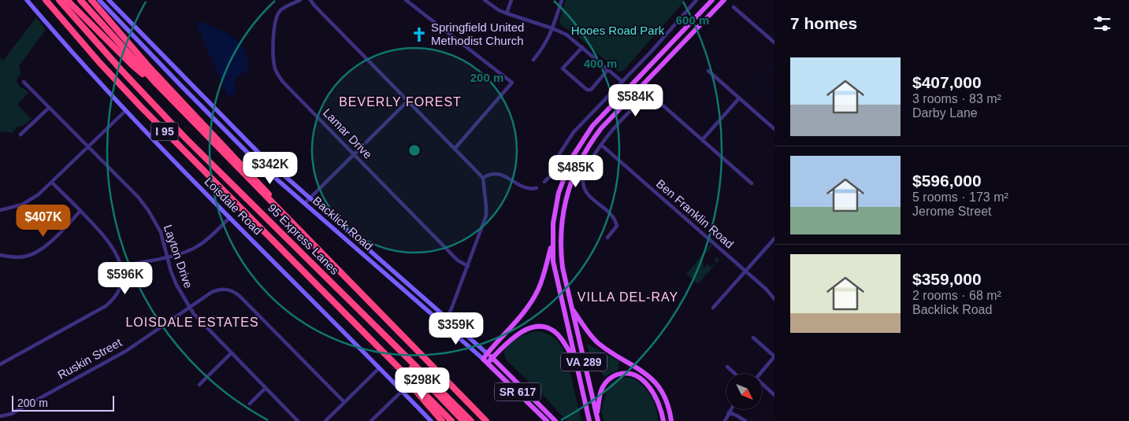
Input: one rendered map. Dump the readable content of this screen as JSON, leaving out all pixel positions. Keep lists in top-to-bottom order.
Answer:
{
  "streets": {
    "highway": ["I 95", "95 Express Lanes"],
    "main road": [
      "Loisdale Road",
      "Backlick Road",
      "VA 289",
      "SR 617"
    ],
    "street": [
      "Lamar Drive",
      "Ben Franklin Road",
      "Layton Drive",
      "Ruskin Street"
    ]
  },
  "crossings": [
    ["Layton Drive", "Ruskin Street"]
  ],
  "districts": ["BEVERLY FOREST", "VILLA DEL-RAY", "LOISDALE ESTATES"],
  "parks": ["Hooes Road Park"],
  "places": {
    "church": ["Springfield United Methodist Church"]
  },
  "scale_bar": "200 m",
  "north": "bottom right",
  "page": {
    "heading": "7 homes",
    "list": [
      {
        "name": "$407,000",
        "note": "3 rooms · 83 m² · Darby Lane"
      },
      {
        "name": "$596,000",
        "note": "5 rooms · 173 m² · Jerome Street"
      },
      {
        "name": "$359,000",
        "note": "2 rooms · 68 m² · Backlick Road"
      }
    ],
    "price": [
      "$584K",
      "$342K",
      "$485K",
      "$407K",
      "$596K",
      "$359K",
      "$298K"
    ],
    "scale": "200 m"
  },
  "rings": ["600 m", "400 m", "200 m"]
}
